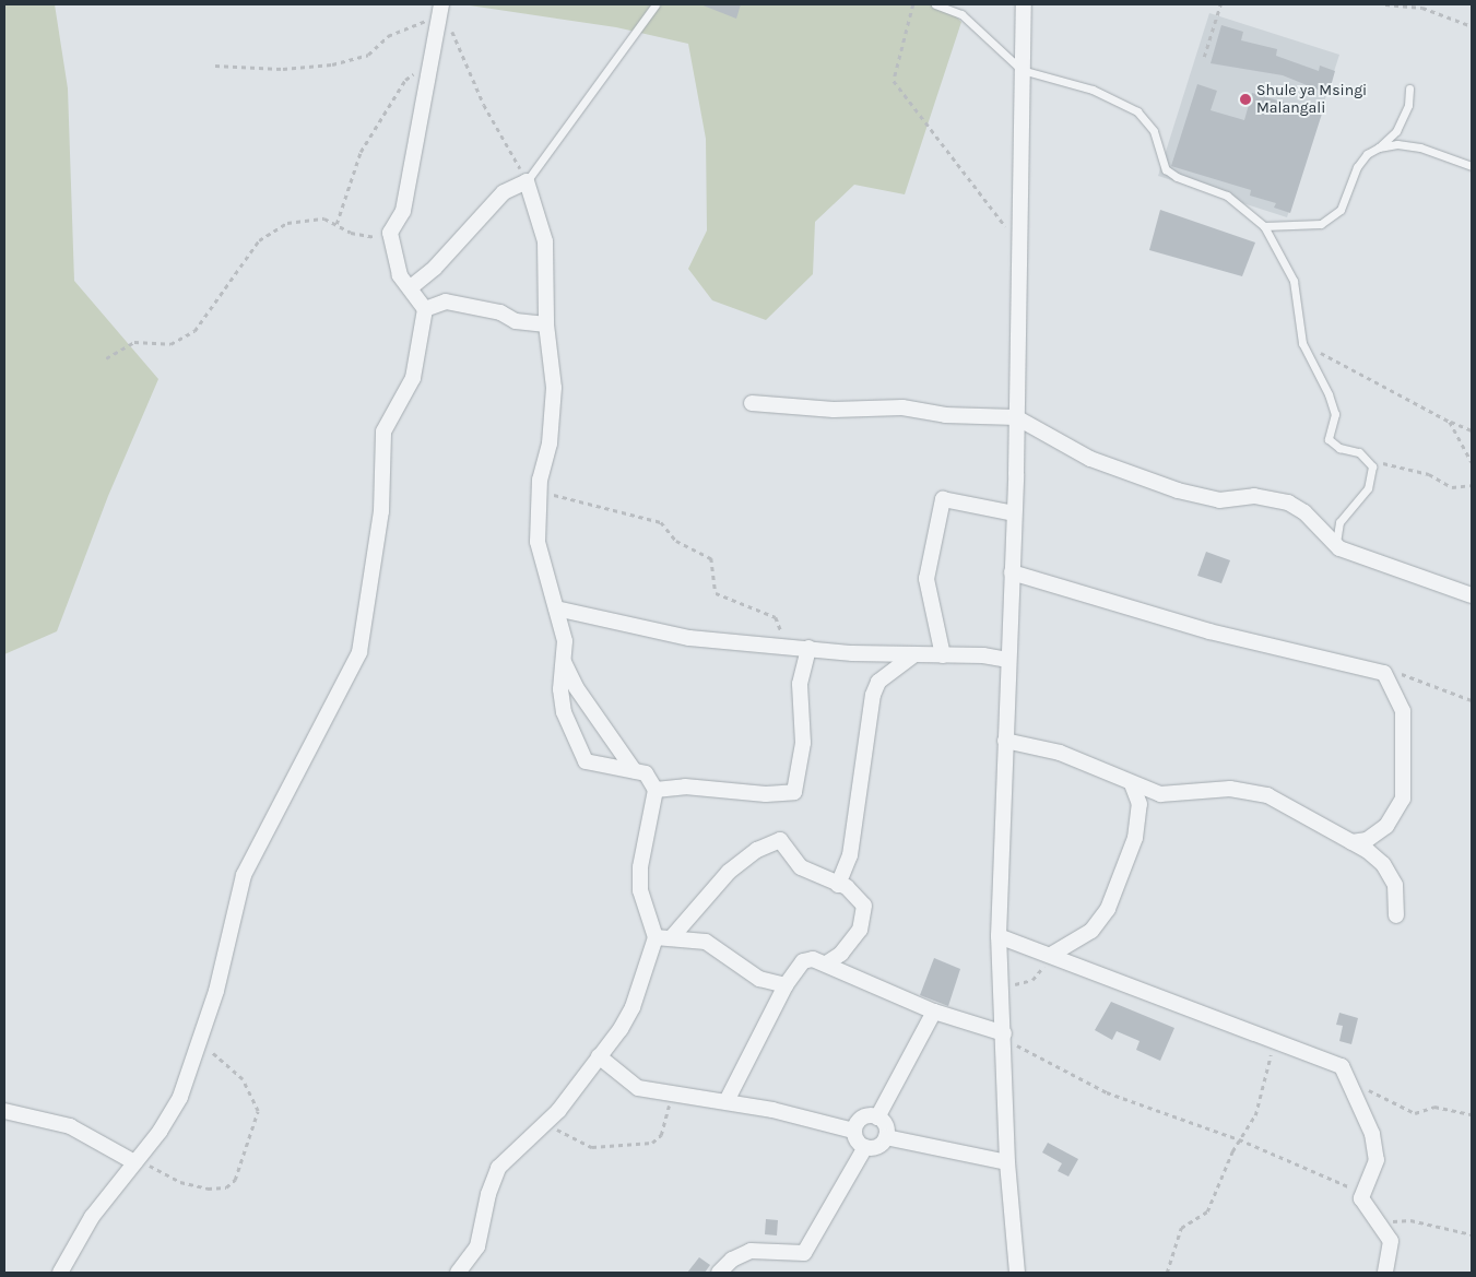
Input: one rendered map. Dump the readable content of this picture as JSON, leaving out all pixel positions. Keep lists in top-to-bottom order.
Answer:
{
  "places": ["Shule ya Msingi Malangali"]
}
